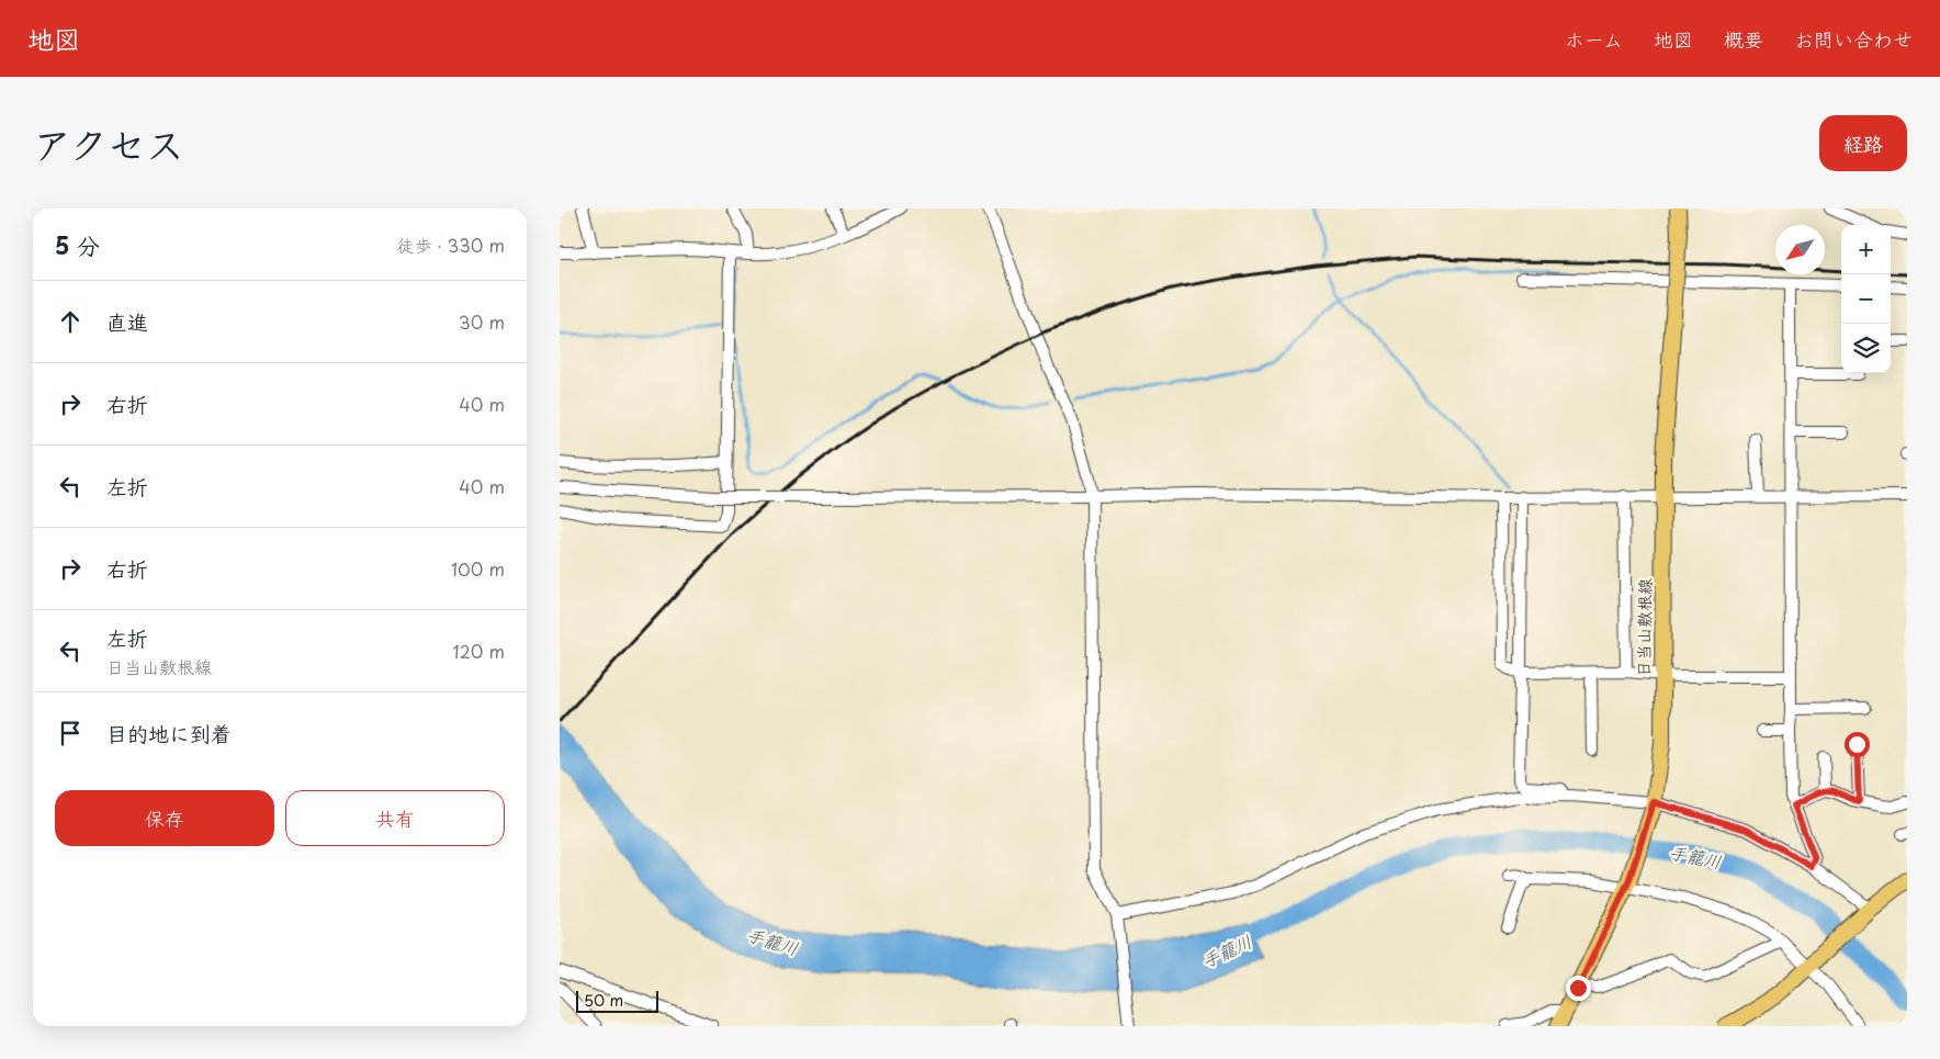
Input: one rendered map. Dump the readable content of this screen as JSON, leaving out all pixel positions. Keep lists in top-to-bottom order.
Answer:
{
  "streets": {
    "main road": ["日当山敷根線"]
  },
  "water": ["手籠川"],
  "scale_bar": "50 m",
  "north": "bottom left",
  "page": {
    "header": "地図",
    "nav": [
      "ホーム",
      "地図",
      "概要",
      "お問い合わせ"
    ],
    "title": "アクセス",
    "buttons": [
      "経路",
      ["保存", "共有"]
    ],
    "heading": ["5 分", "徒歩 · 330 m"],
    "map_buttons": ["+", "−"],
    "list": [
      ["直進", "30 m"],
      ["右折", "40 m"],
      ["左折", "40 m"],
      ["右折", "100 m"],
      ["左折", "日当山敷根線", "120 m"],
      "目的地に到着"
    ],
    "scale": "50 m"
  }
}
